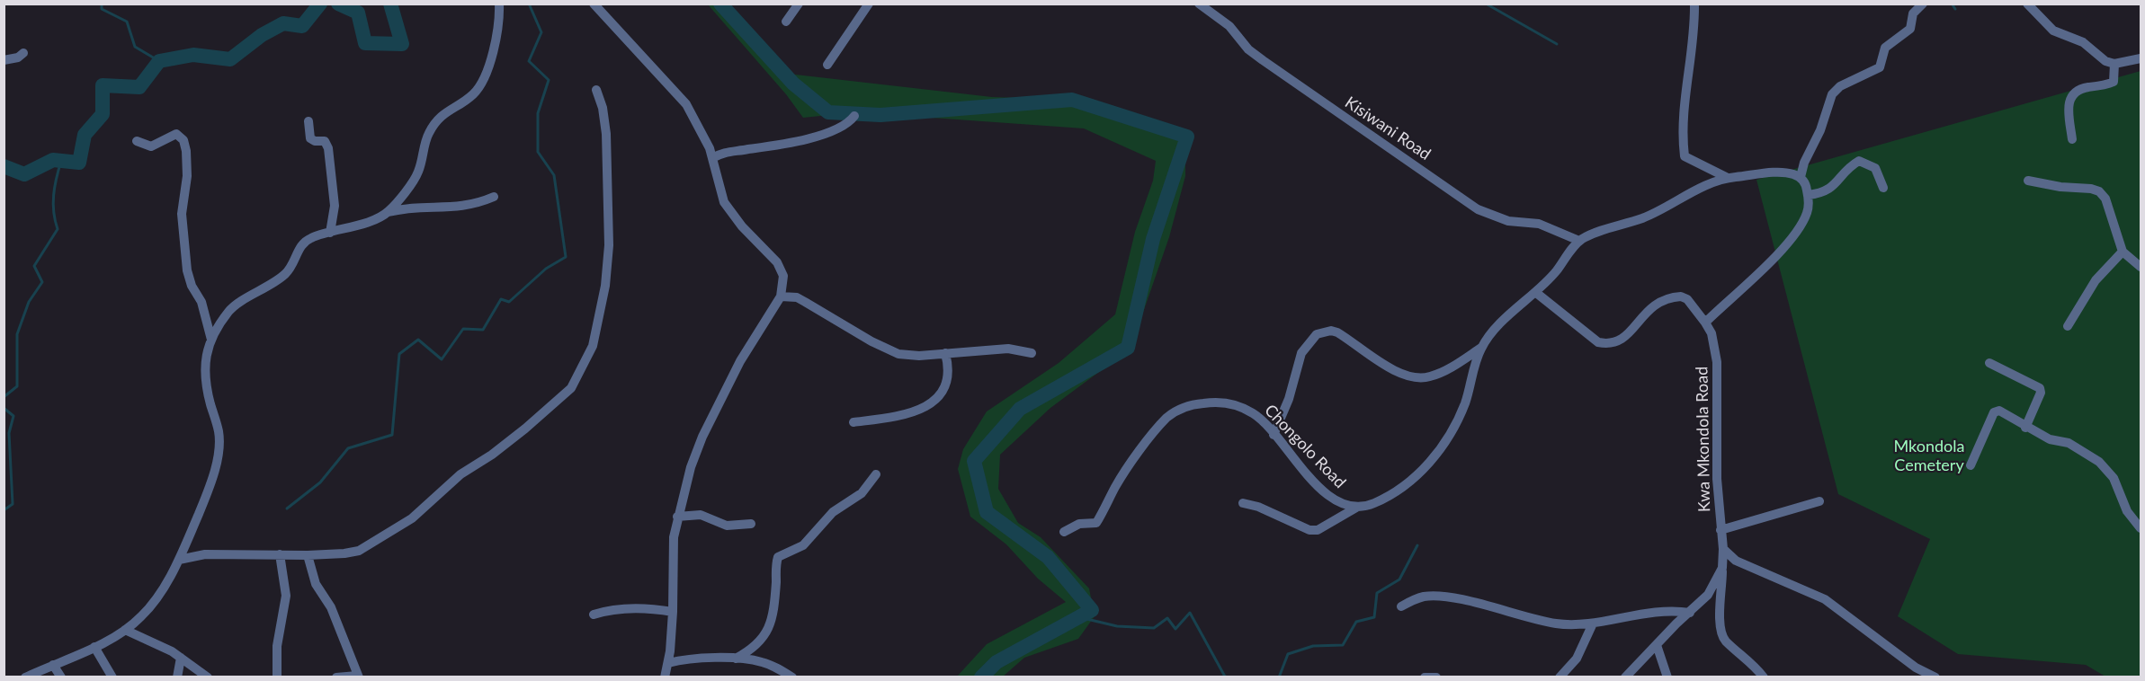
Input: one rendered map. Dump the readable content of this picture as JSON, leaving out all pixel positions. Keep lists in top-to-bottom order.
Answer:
{
  "streets": {
    "street": ["Kisiwani Road", "Kwa Mkondola Road", "Chongolo Road"]
  },
  "parks": ["Mkondola Cemetery"]
}
